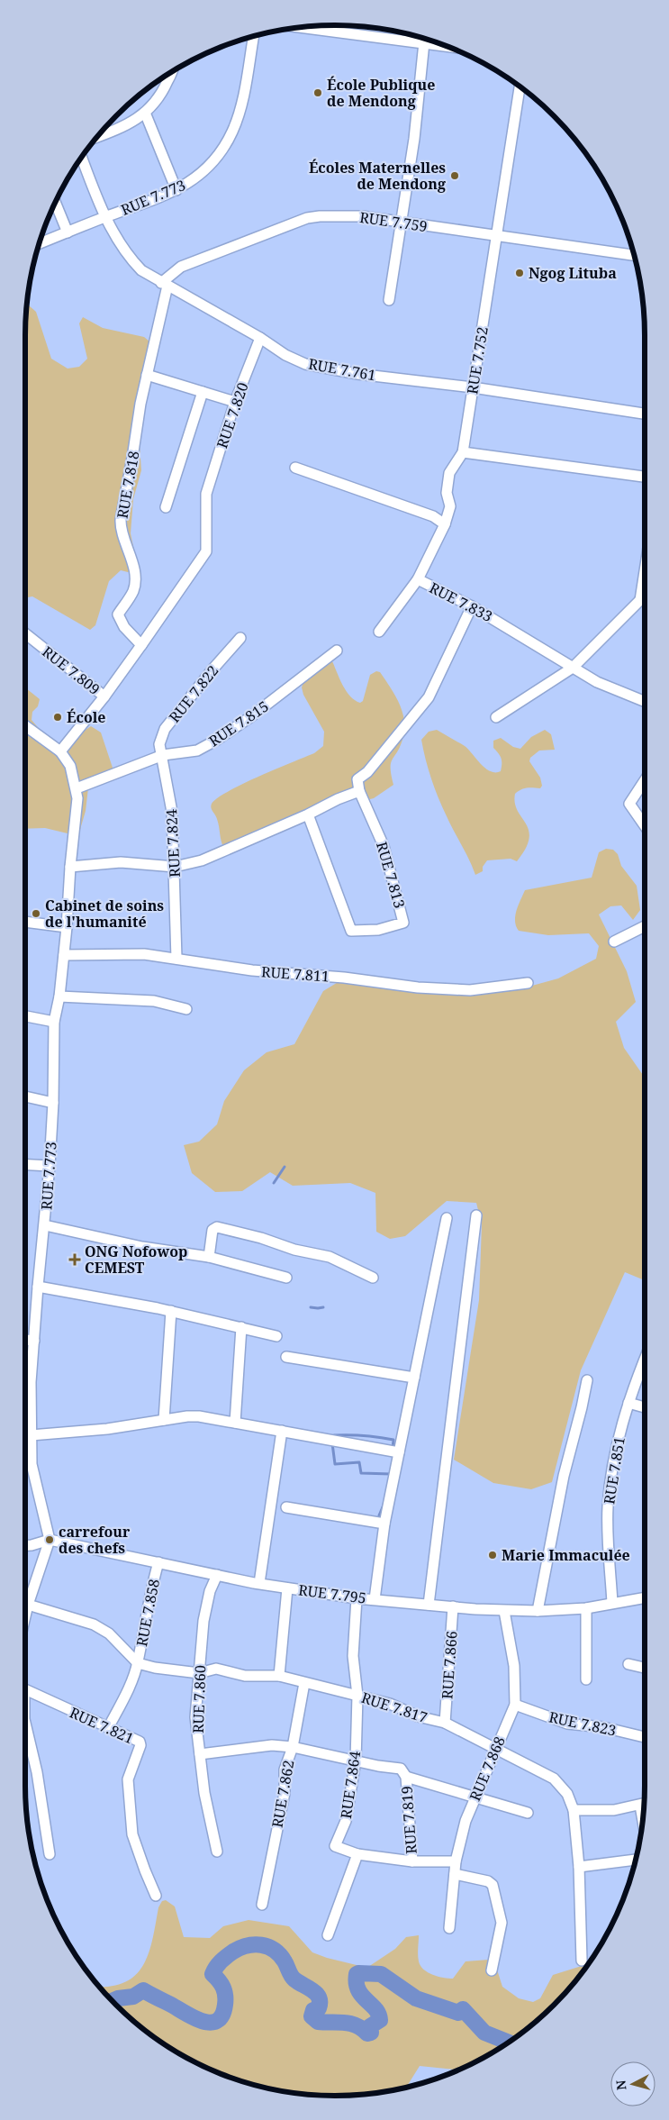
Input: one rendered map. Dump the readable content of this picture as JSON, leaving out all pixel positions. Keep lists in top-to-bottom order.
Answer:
{
  "streets": {
    "street": [
      "RUE 7.773",
      "RUE 7.759",
      "RUE 7.752",
      "RUE 7.761",
      "RUE 7.820",
      "RUE 7.818",
      "RUE 7.833",
      "RUE 7.809",
      "RUE 7.822",
      "RUE 7.815",
      "RUE 7.824",
      "RUE 7.813",
      "RUE 7.811",
      "RUE 7.851",
      "RUE 7.795",
      "RUE 7.858",
      "RUE 7.866",
      "RUE 7.860",
      "RUE 7.817",
      "RUE 7.823",
      "RUE 7.821",
      "RUE 7.868",
      "RUE 7.864",
      "RUE 7.862",
      "RUE 7.819"
    ]
  },
  "crossings": [
    ["RUE 7.773", "RUE 7.761"],
    ["RUE 7.773", "RUE 7.815"],
    ["RUE 7.773", "RUE 7.811"],
    ["RUE 7.773", "RUE 7.795"],
    ["RUE 7.759", "RUE 7.752"],
    ["RUE 7.759", "RUE 7.761"],
    ["RUE 7.759", "RUE 7.818"],
    ["RUE 7.752", "RUE 7.761"],
    ["RUE 7.752", "RUE 7.833"],
    ["RUE 7.761", "RUE 7.820"],
    ["RUE 7.761", "RUE 7.818"],
    ["RUE 7.820", "RUE 7.818"],
    ["RUE 7.822", "RUE 7.815"],
    ["RUE 7.822", "RUE 7.824"],
    ["RUE 7.815", "RUE 7.824"],
    ["RUE 7.824", "RUE 7.811"],
    ["RUE 7.851", "RUE 7.795"],
    ["RUE 7.795", "RUE 7.858"],
    ["RUE 7.795", "RUE 7.866"],
    ["RUE 7.795", "RUE 7.860"],
    ["RUE 7.795", "RUE 7.868"],
    ["RUE 7.795", "RUE 7.864"],
    ["RUE 7.858", "RUE 7.817"],
    ["RUE 7.858", "RUE 7.821"],
    ["RUE 7.866", "RUE 7.817"],
    ["RUE 7.860", "RUE 7.817"],
    ["RUE 7.860", "RUE 7.819"],
    ["RUE 7.817", "RUE 7.868"],
    ["RUE 7.817", "RUE 7.864"],
    ["RUE 7.817", "RUE 7.862"],
    ["RUE 7.823", "RUE 7.868"],
    ["RUE 7.868", "RUE 7.864"],
    ["RUE 7.864", "RUE 7.819"],
    ["RUE 7.862", "RUE 7.819"]
  ],
  "places": {
    "other": [
      "École Publique de Mendong",
      "Écoles Maternelles de Mendong",
      "Ngog Lituba",
      "École",
      "Cabinet de soins de l'humanité",
      "carrefour des chefs",
      "Marie Immaculée"
    ],
    "health": ["ONG Nofowop CEMEST"]
  },
  "north": "left"
}
